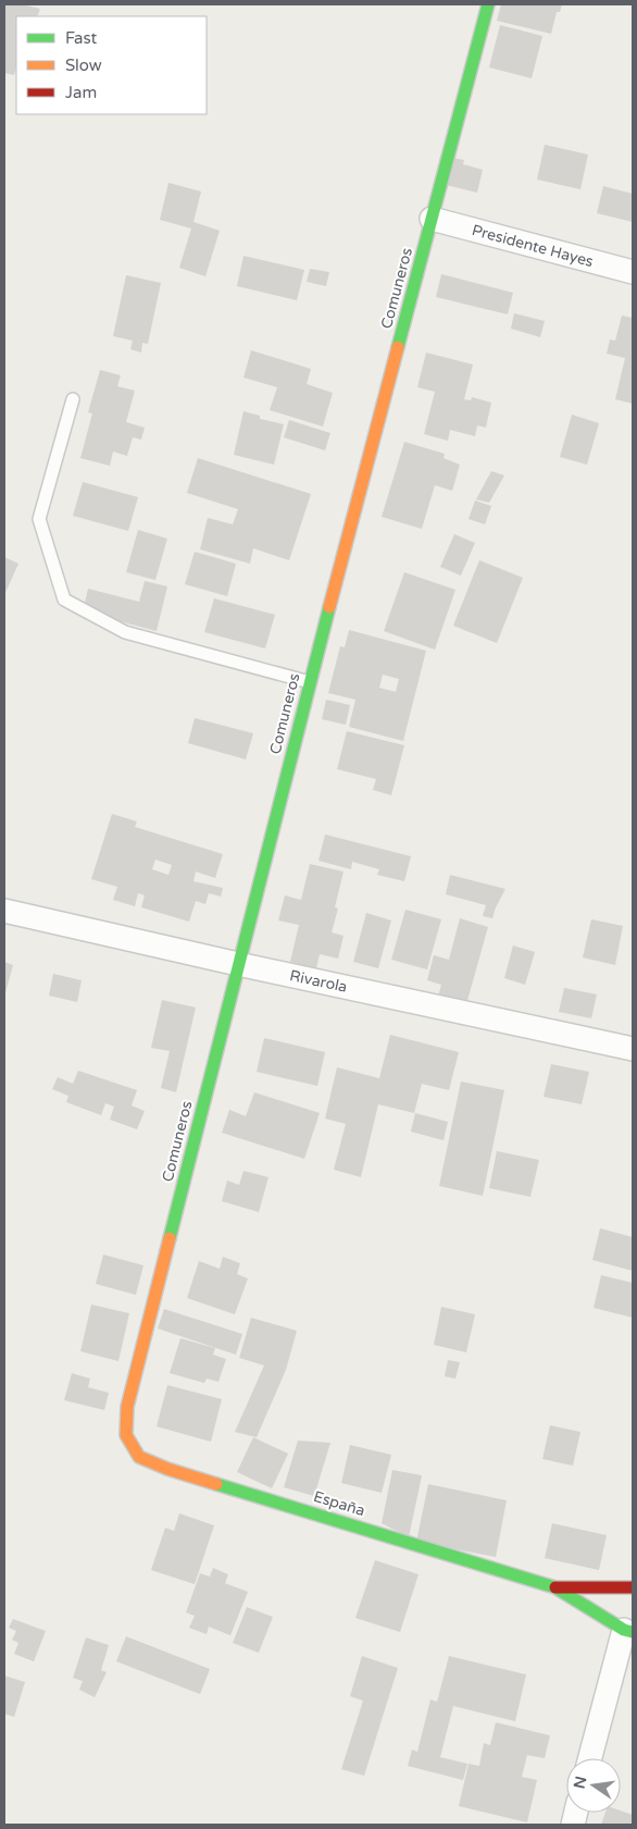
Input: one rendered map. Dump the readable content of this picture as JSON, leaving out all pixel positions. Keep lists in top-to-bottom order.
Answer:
{
  "streets": {
    "street": [
      "Presidente Hayes",
      "Comuneros",
      "Rivarola",
      "España"
    ]
  },
  "crossings": [
    ["Presidente Hayes", "Comuneros"],
    ["Comuneros", "Rivarola"],
    ["Comuneros", "España"]
  ],
  "legend": ["Fast", "Slow", "Jam"],
  "north": "left"
}
